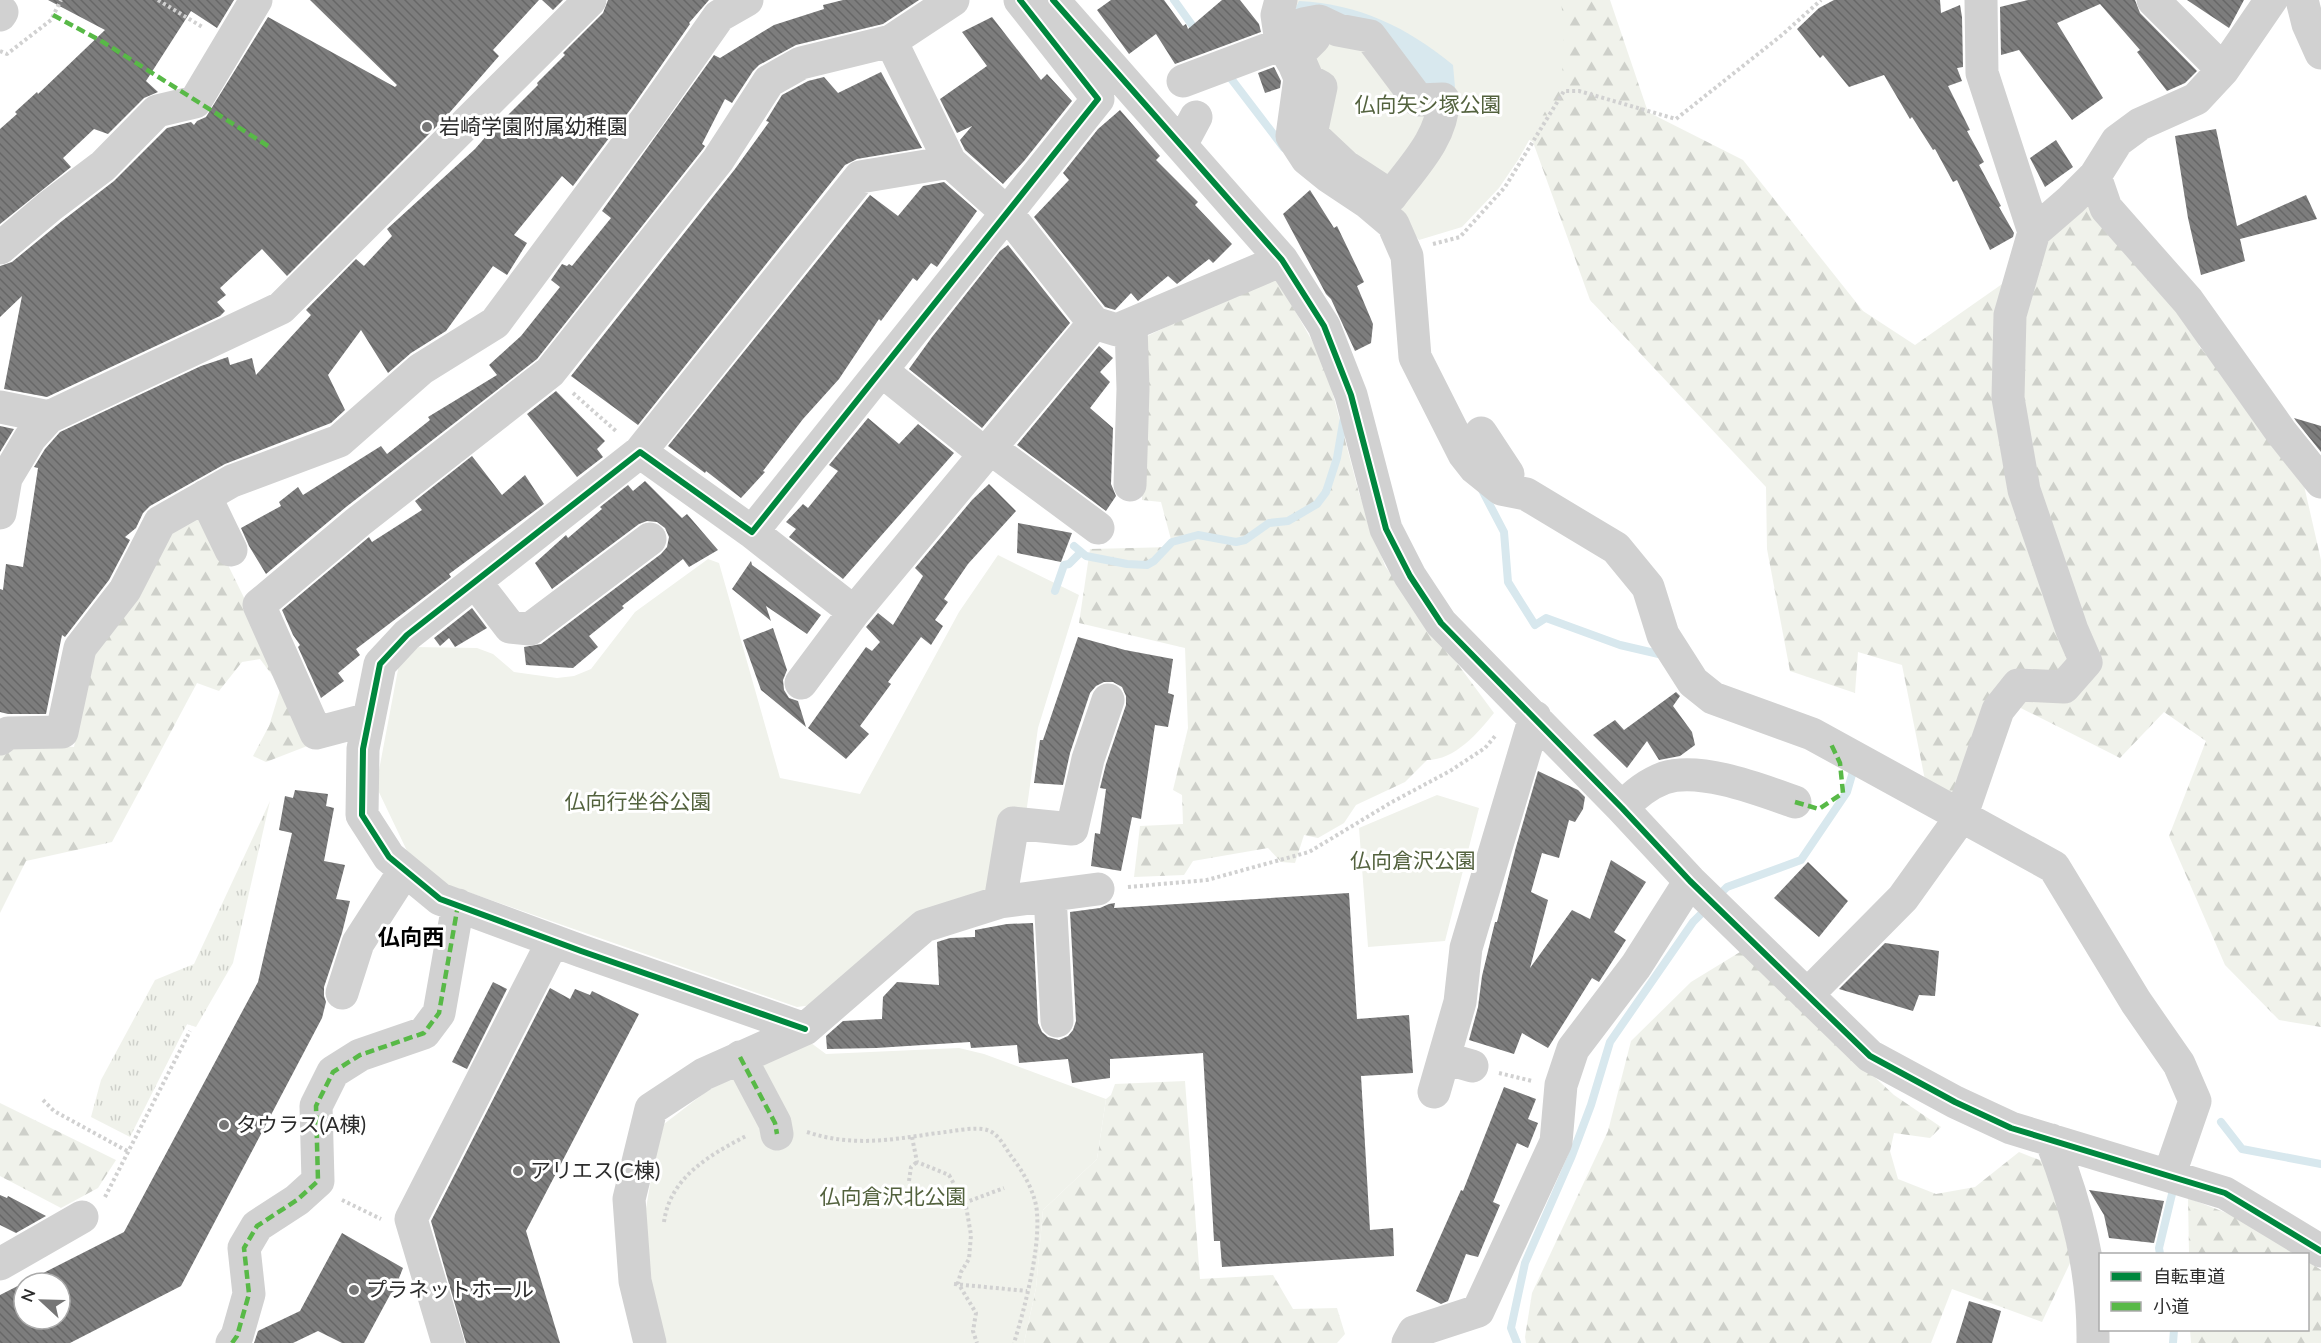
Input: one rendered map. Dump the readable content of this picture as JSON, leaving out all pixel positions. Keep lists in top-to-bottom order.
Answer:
{
  "districts": ["仏向西"],
  "parks": [
    "仏向矢シ塚公園",
    "仏向行坐谷公園",
    "仏向倉沢公園",
    "仏向倉沢北公園"
  ],
  "places": [
    "岩崎学園附属幼稚園",
    "タウラス(A棟)",
    "アリエス(C棟)",
    "プラネットホール"
  ],
  "legend": ["自転車道", "小道"],
  "north": "left"
}
